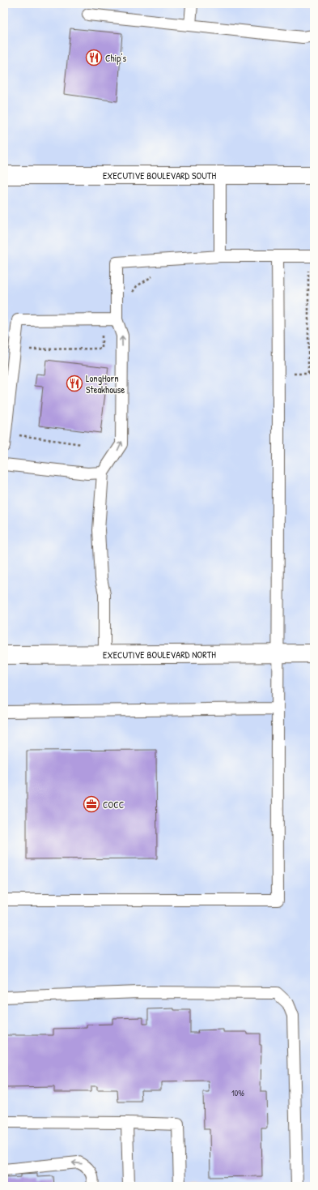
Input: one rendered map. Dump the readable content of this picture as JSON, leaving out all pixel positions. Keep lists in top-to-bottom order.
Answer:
{
  "streets": {
    "street": ["EXECUTIVE BOULEVARD SOUTH", "EXECUTIVE BOULEVARD NORTH"]
  },
  "places": {
    "restaurant": ["Chip's", "LongHorn Steakhouse"],
    "office": ["COCC"]
  },
  "house_numbers": ["1096"]
}
